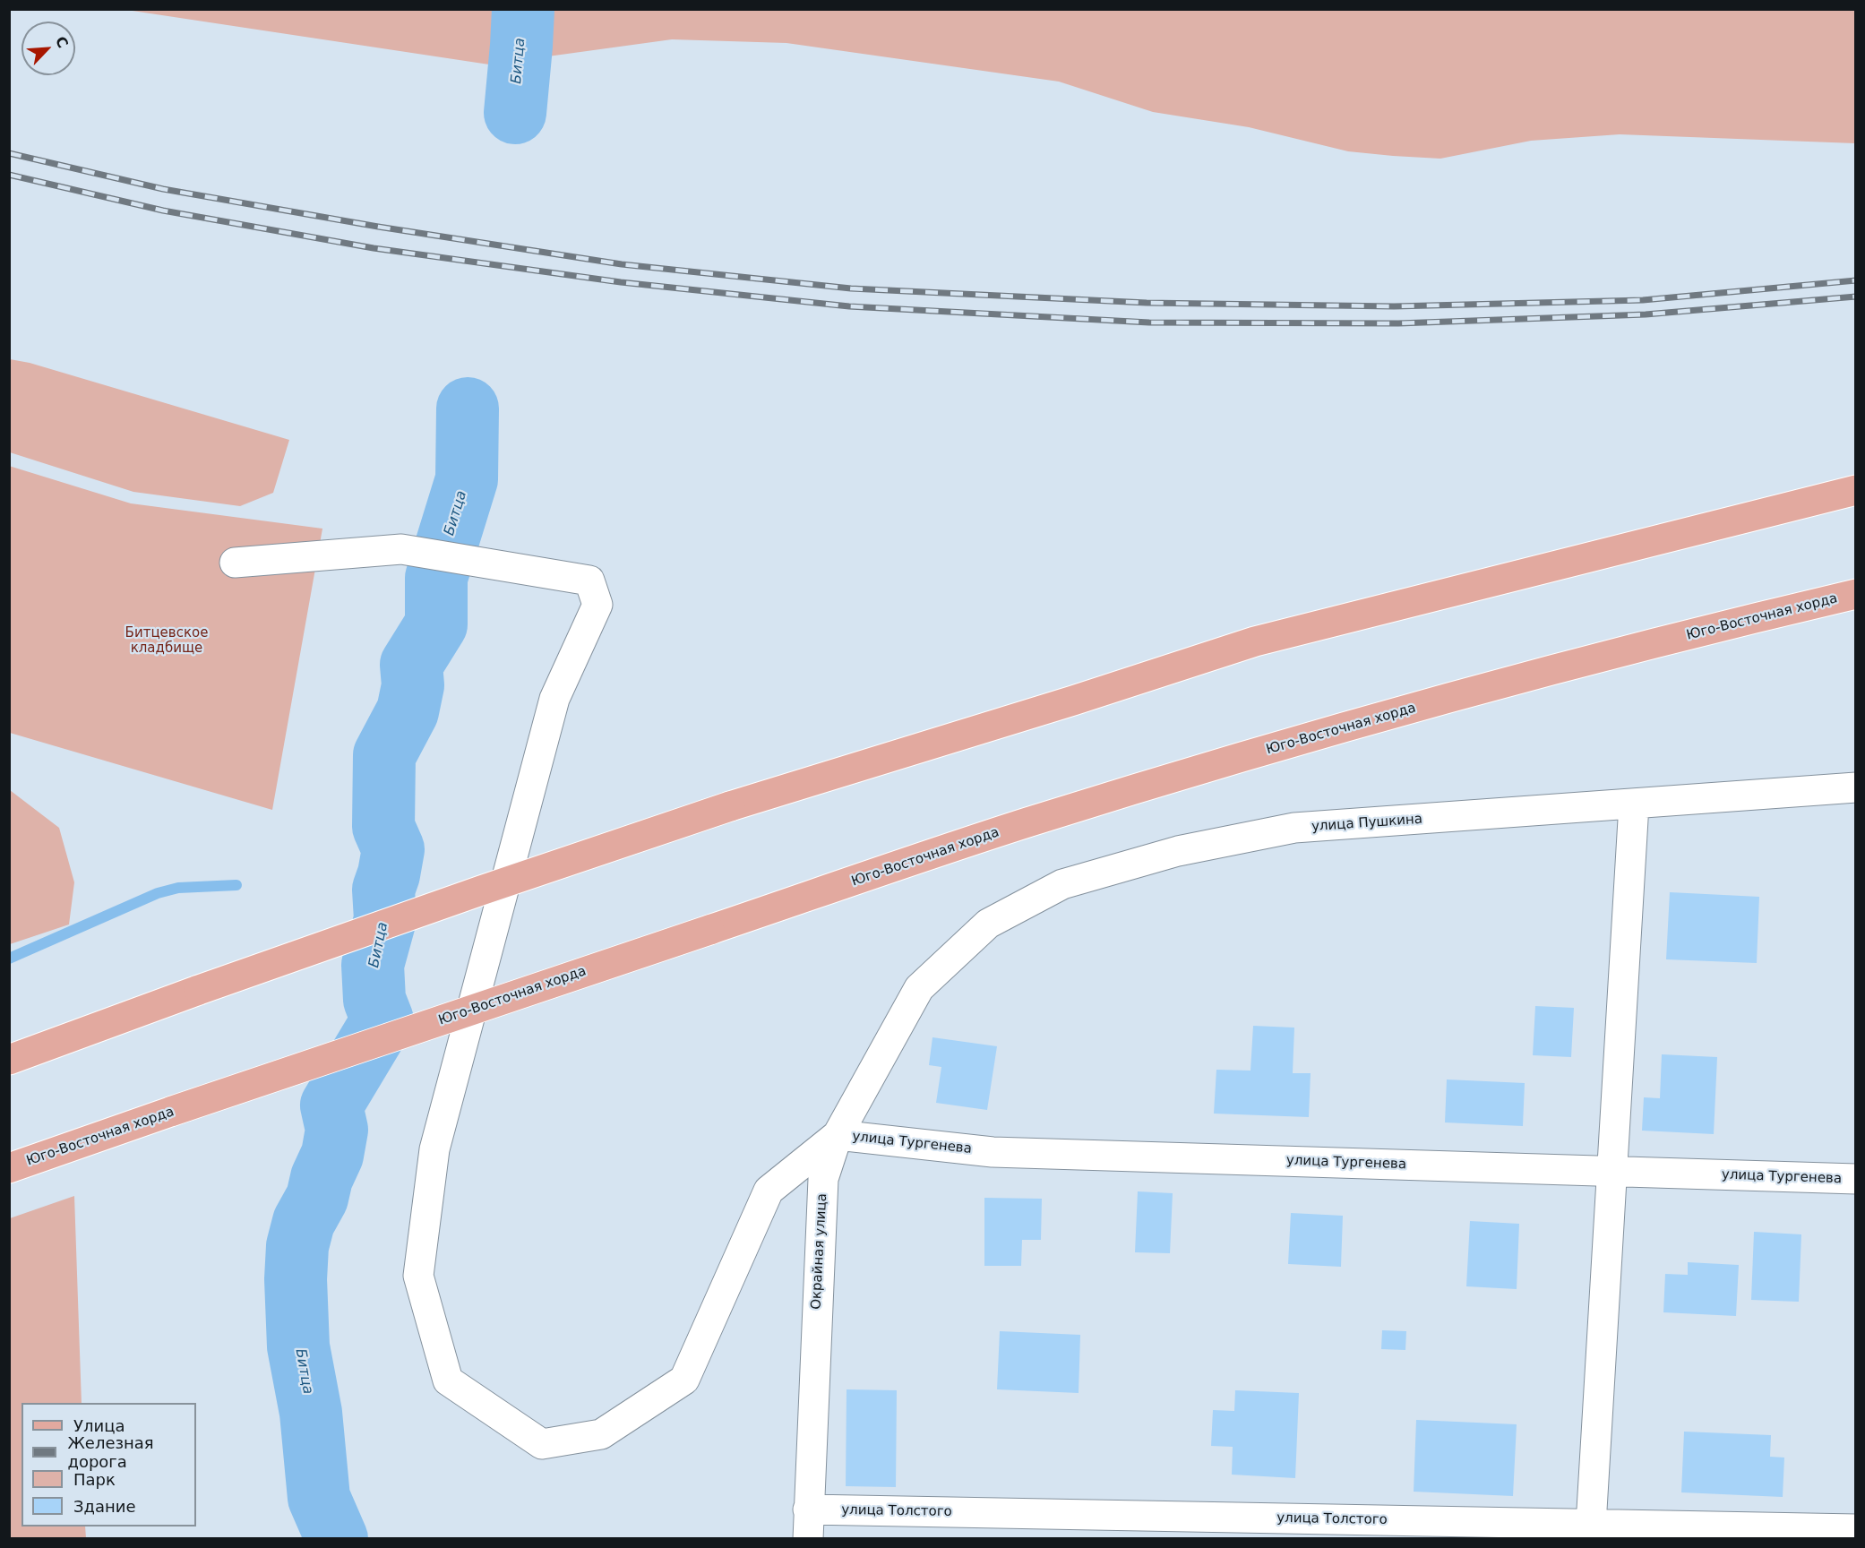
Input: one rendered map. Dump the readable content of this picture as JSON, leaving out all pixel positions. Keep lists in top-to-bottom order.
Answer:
{
  "streets": {
    "main road": ["Юго-Восточная хорда"],
    "street": [
      "улица Пушкина",
      "улица Тургенева",
      "Окрайная улица",
      "улица Толстого"
    ]
  },
  "crossings": [
    ["улица Пушкина", "Окрайная улица"],
    ["улица Тургенева", "Окрайная улица"],
    ["Окрайная улица", "улица Толстого"]
  ],
  "water": ["Битца"],
  "parks": ["Битцевское кладбище"],
  "legend": [
    "Улица",
    "Железная дорога",
    "Парк",
    "Здание"
  ],
  "north": "top right"
}
